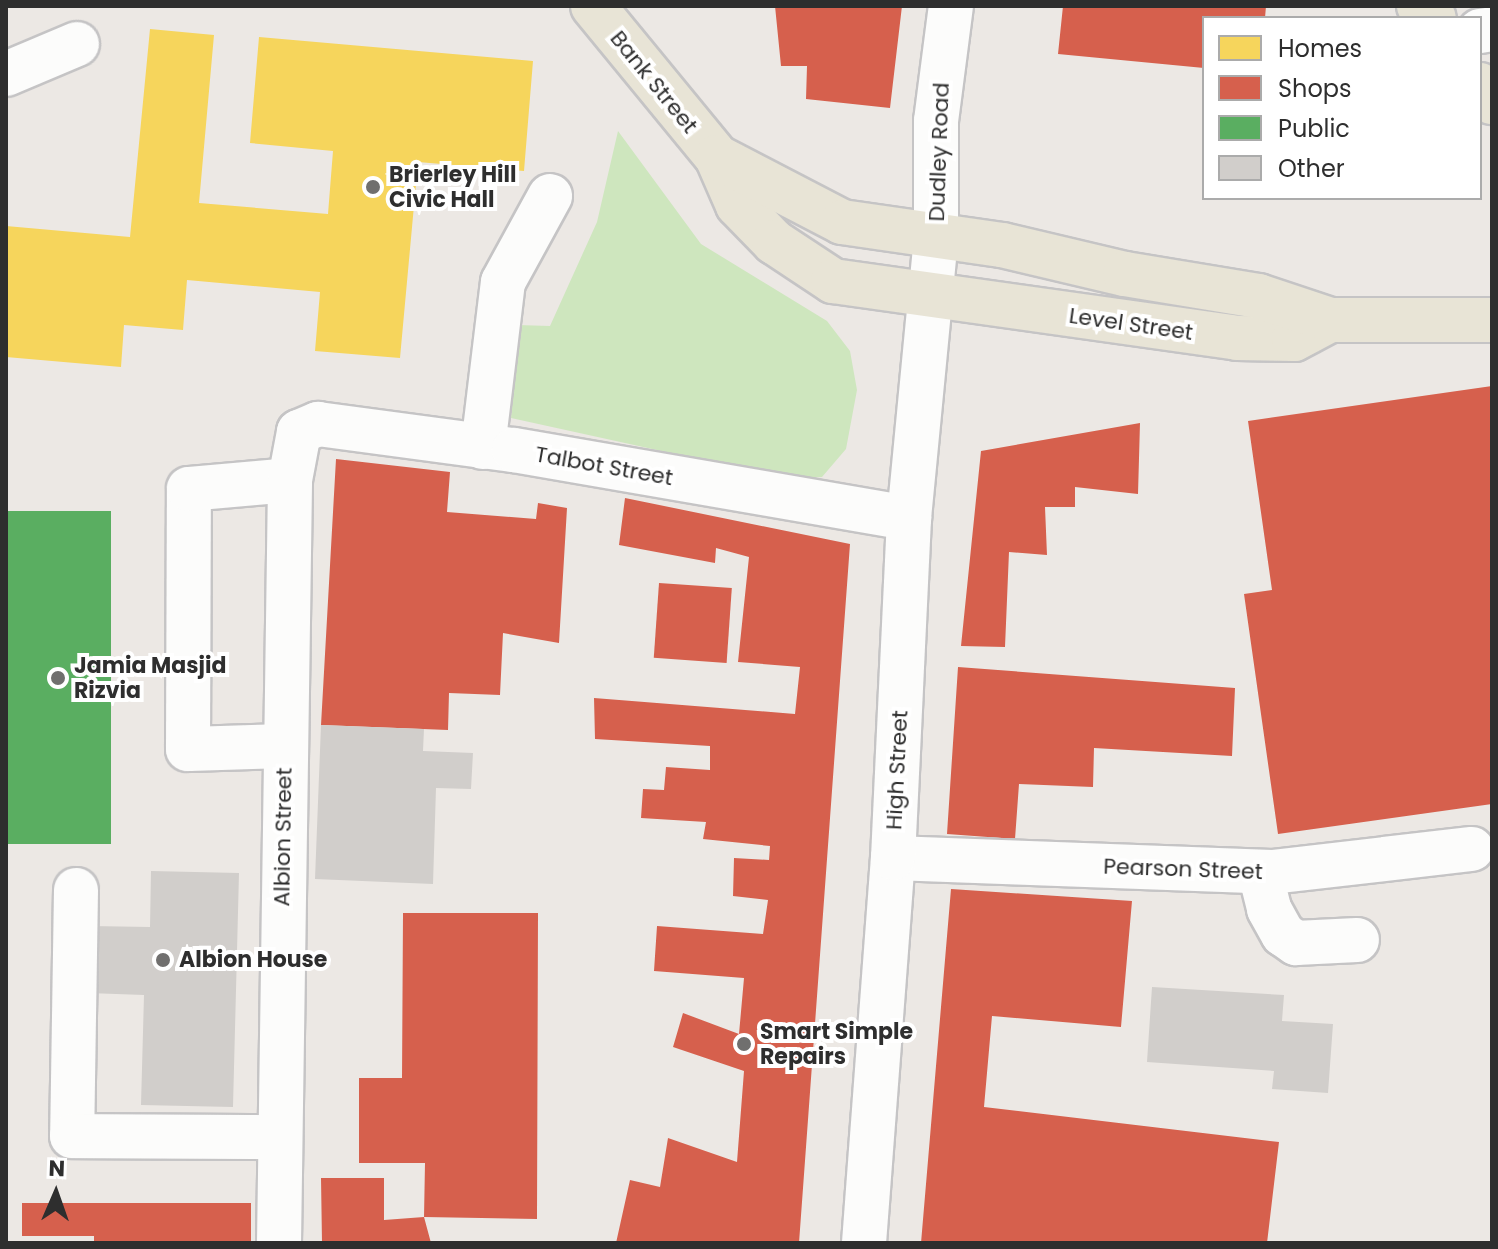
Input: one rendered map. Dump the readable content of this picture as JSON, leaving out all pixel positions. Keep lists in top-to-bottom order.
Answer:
{
  "streets": {
    "main road": ["Bank Street", "Level Street"],
    "street": [
      "Dudley Road",
      "Talbot Street",
      "High Street",
      "Albion Street",
      "Pearson Street"
    ]
  },
  "crossings": [
    ["Bank Street", "Dudley Road"],
    ["Bank Street", "Level Street"],
    ["Bank Street", "High Street"],
    ["Dudley Road", "Level Street"],
    ["Dudley Road", "High Street"],
    ["Level Street", "High Street"],
    ["Talbot Street", "High Street"],
    ["Talbot Street", "Albion Street"],
    ["High Street", "Pearson Street"]
  ],
  "places": [
    "Brierley Hill Civic Hall",
    "Jamia Masjid Rizvia",
    "Albion House",
    "Smart Simple Repairs"
  ],
  "legend": [
    "Homes",
    "Shops",
    "Public",
    "Other"
  ],
  "north": "top"
}
